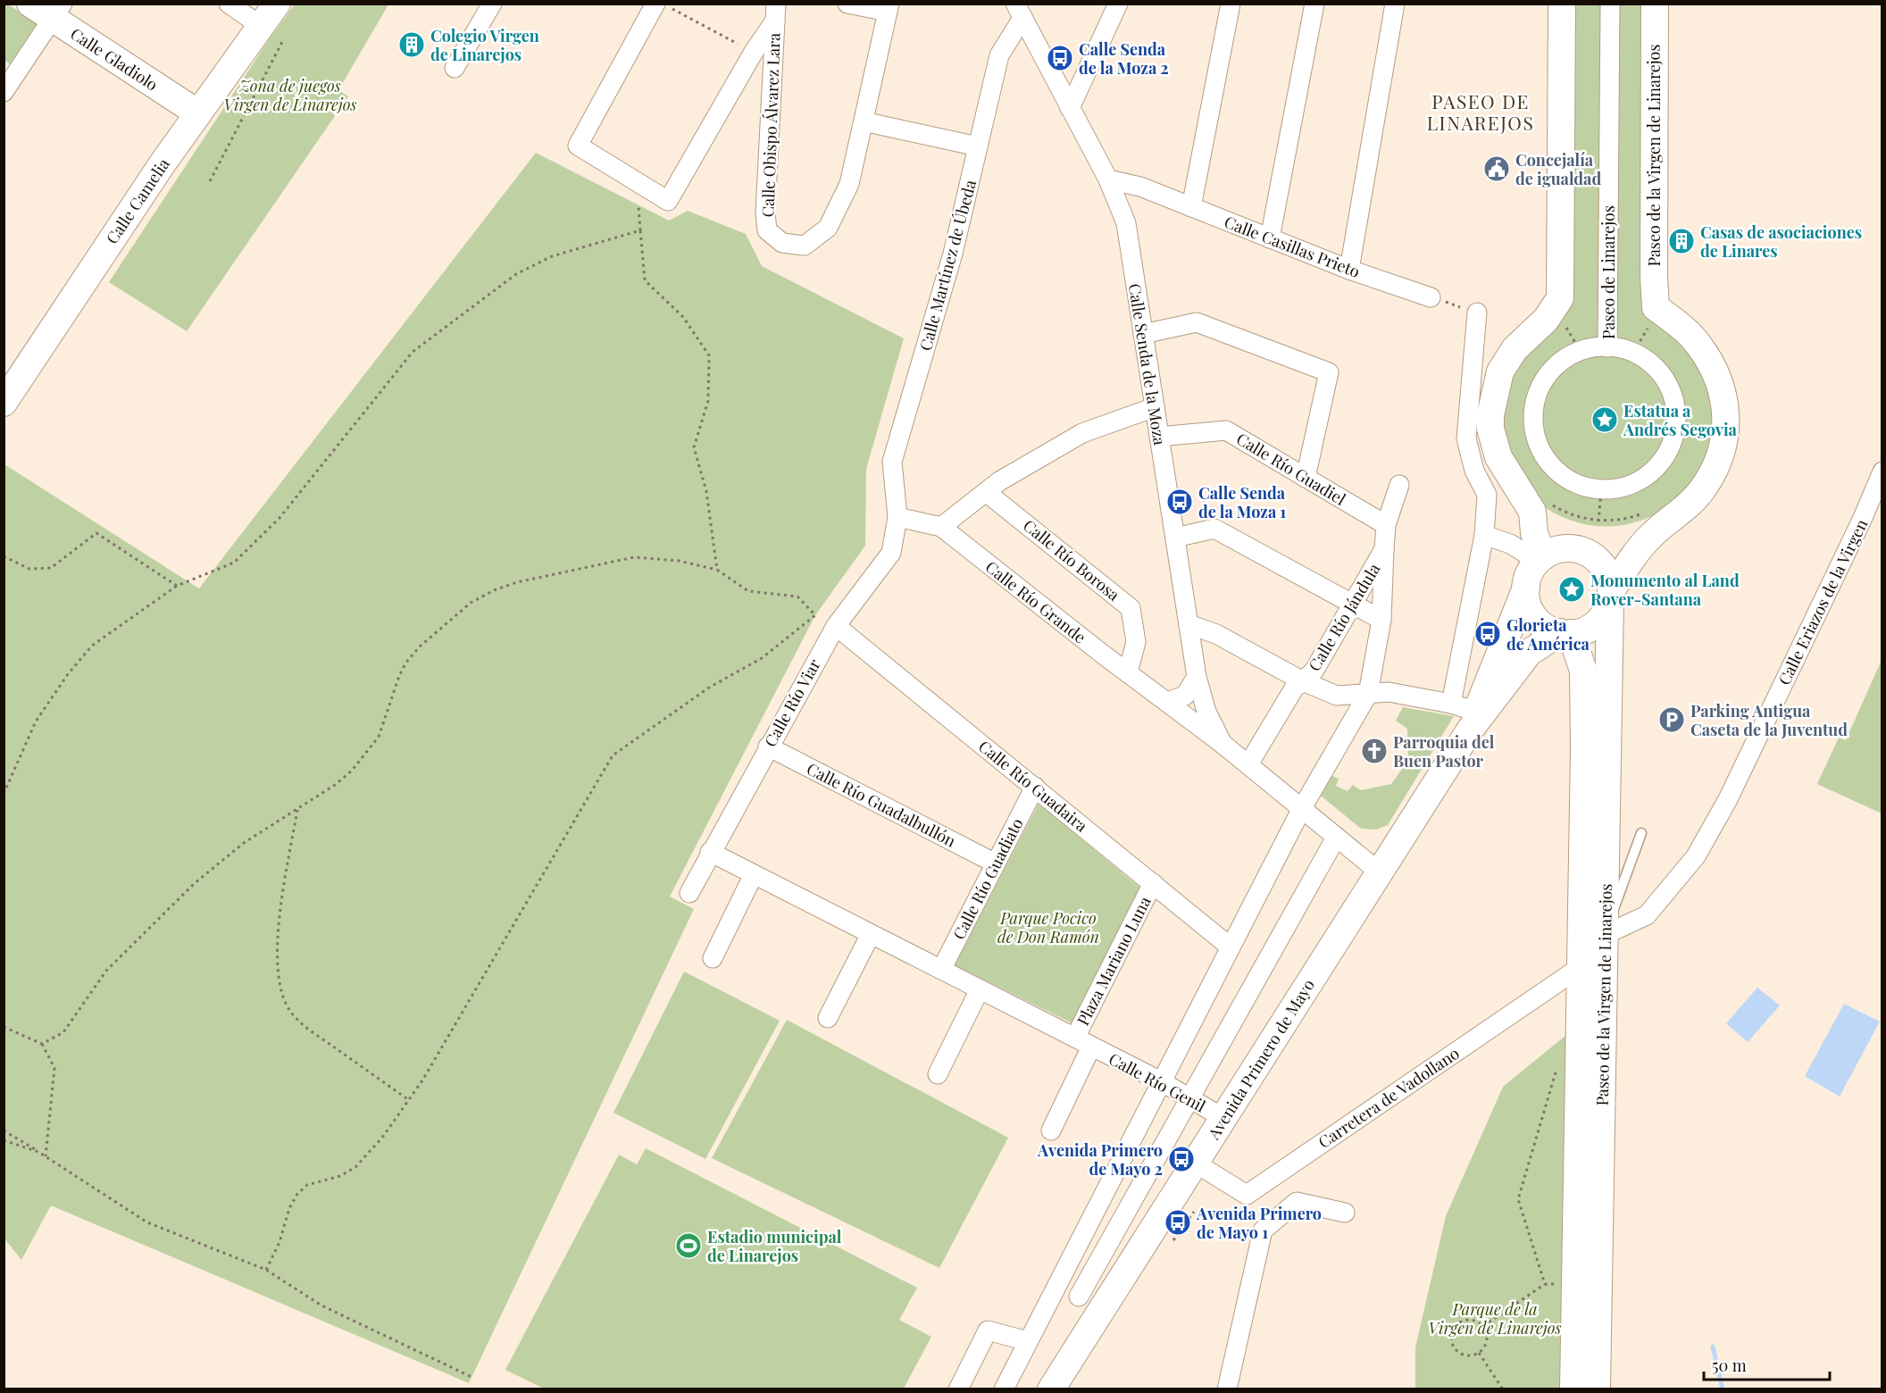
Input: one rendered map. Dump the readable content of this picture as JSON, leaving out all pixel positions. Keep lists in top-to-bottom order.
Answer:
{
  "streets": {
    "main road": [
      "Calle Gladiolo",
      "Paseo de la Virgen de Linarejos",
      "Calle Camelia",
      "Avenida Primero de Mayo"
    ],
    "street": [
      "Calle Obispo Álvarez Lara",
      "Calle Casillas Prieto",
      "Calle Martínez de Úbeda",
      "Paseo de Linarejos",
      "Calle Senda de la Moza",
      "Calle Río Guadiel",
      "Calle Río Borosa",
      "Calle Río Grande",
      "Calle Eriazos de la Virgen",
      "Calle Río Jándula",
      "Calle Río Viar",
      "Calle Río Guadaira",
      "Calle Río Guadalbullón",
      "Calle Río Guadiato",
      "Plaza Mariano Luna",
      "Calle Río Genil",
      "Carretera de Vadollano"
    ]
  },
  "crossings": [
    ["Calle Gladiolo", "Calle Camelia"],
    ["Paseo de la Virgen de Linarejos", "Calle Eriazos de la Virgen"],
    ["Paseo de la Virgen de Linarejos", "Carretera de Vadollano"],
    ["Calle Casillas Prieto", "Calle Senda de la Moza"],
    ["Calle Martínez de Úbeda", "Calle Senda de la Moza"],
    ["Calle Martínez de Úbeda", "Calle Río Grande"],
    ["Calle Martínez de Úbeda", "Calle Río Viar"],
    ["Calle Senda de la Moza", "Calle Río Guadiel"],
    ["Calle Senda de la Moza", "Calle Río Grande"],
    ["Calle Río Guadiel", "Calle Río Jándula"],
    ["Calle Río Borosa", "Calle Río Grande"],
    ["Calle Río Grande", "Calle Río Jándula"],
    ["Calle Río Grande", "Calle Río Viar"],
    ["Calle Río Grande", "Avenida Primero de Mayo"],
    ["Calle Eriazos de la Virgen", "Carretera de Vadollano"],
    ["Calle Río Viar", "Calle Río Guadaira"],
    ["Calle Río Viar", "Calle Río Guadalbullón"],
    ["Calle Río Viar", "Calle Río Genil"],
    ["Calle Río Guadaira", "Calle Río Guadiato"],
    ["Calle Río Guadaira", "Plaza Mariano Luna"],
    ["Calle Río Guadalbullón", "Calle Río Guadiato"],
    ["Calle Río Guadiato", "Calle Río Genil"],
    ["Plaza Mariano Luna", "Calle Río Genil"],
    ["Avenida Primero de Mayo", "Calle Río Genil"],
    ["Avenida Primero de Mayo", "Carretera de Vadollano"]
  ],
  "districts": ["PASEO DE LINAREJOS"],
  "parks": ["Zona de juegos Virgen de Linarejos", "Parque Pocico de Don Ramón", "Parque de la Virgen de Linarejos"],
  "places": {
    "building": ["Colegio Virgen de Linarejos", "Casas de asociaciones de Linares"],
    "bus stop": [
      "Calle Senda de la Moza 2",
      "Calle Senda de la Moza 1",
      "Glorieta de América",
      "Avenida Primero de Mayo 2",
      "Avenida Primero de Mayo 1"
    ],
    "public building": ["Concejalía de igualdad"],
    "place": ["Estatua a Andrés Segovia", "Monumento al Land Rover-Santana"],
    "parking": ["Parking Antigua Caseta de la Juventud"],
    "church": ["Parroquia del Buen Pastor"],
    "sports": ["Estadio municipal de Linarejos"]
  },
  "scale_bar": "50 m"
}
